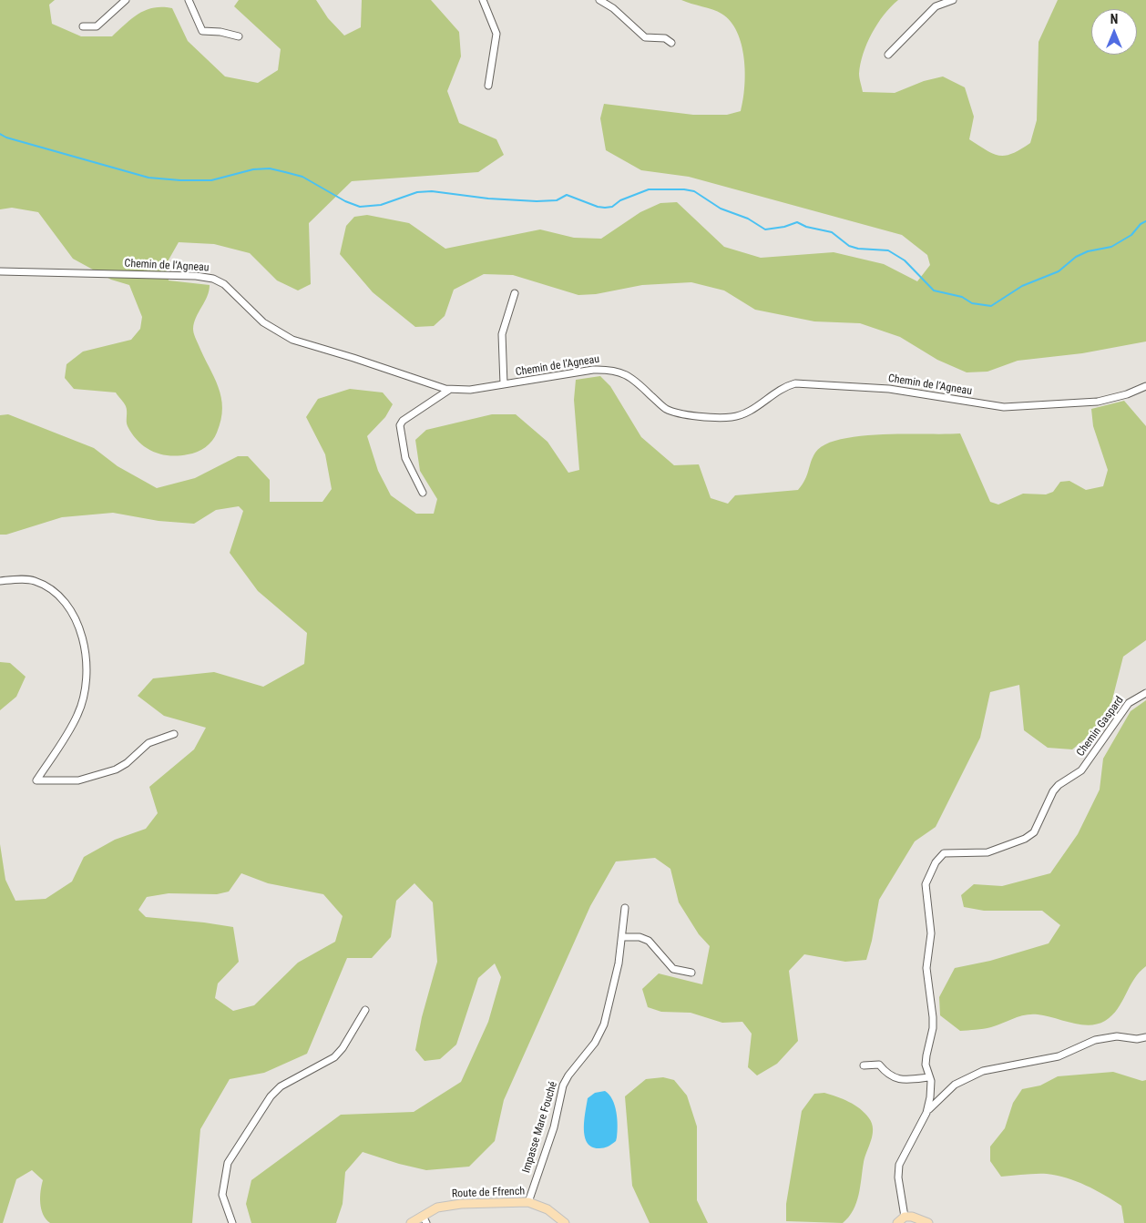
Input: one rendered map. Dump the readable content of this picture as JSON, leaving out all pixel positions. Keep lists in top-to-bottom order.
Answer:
{
  "streets": {
    "main road": ["Route de Ffrench"],
    "street": ["Chemin de l’Agneau", "Chemin Gaspard", "Impasse Mare Fouché"]
  },
  "crossings": [
    ["Impasse Mare Fouché", "Route de Ffrench"]
  ],
  "north": "top"
}
